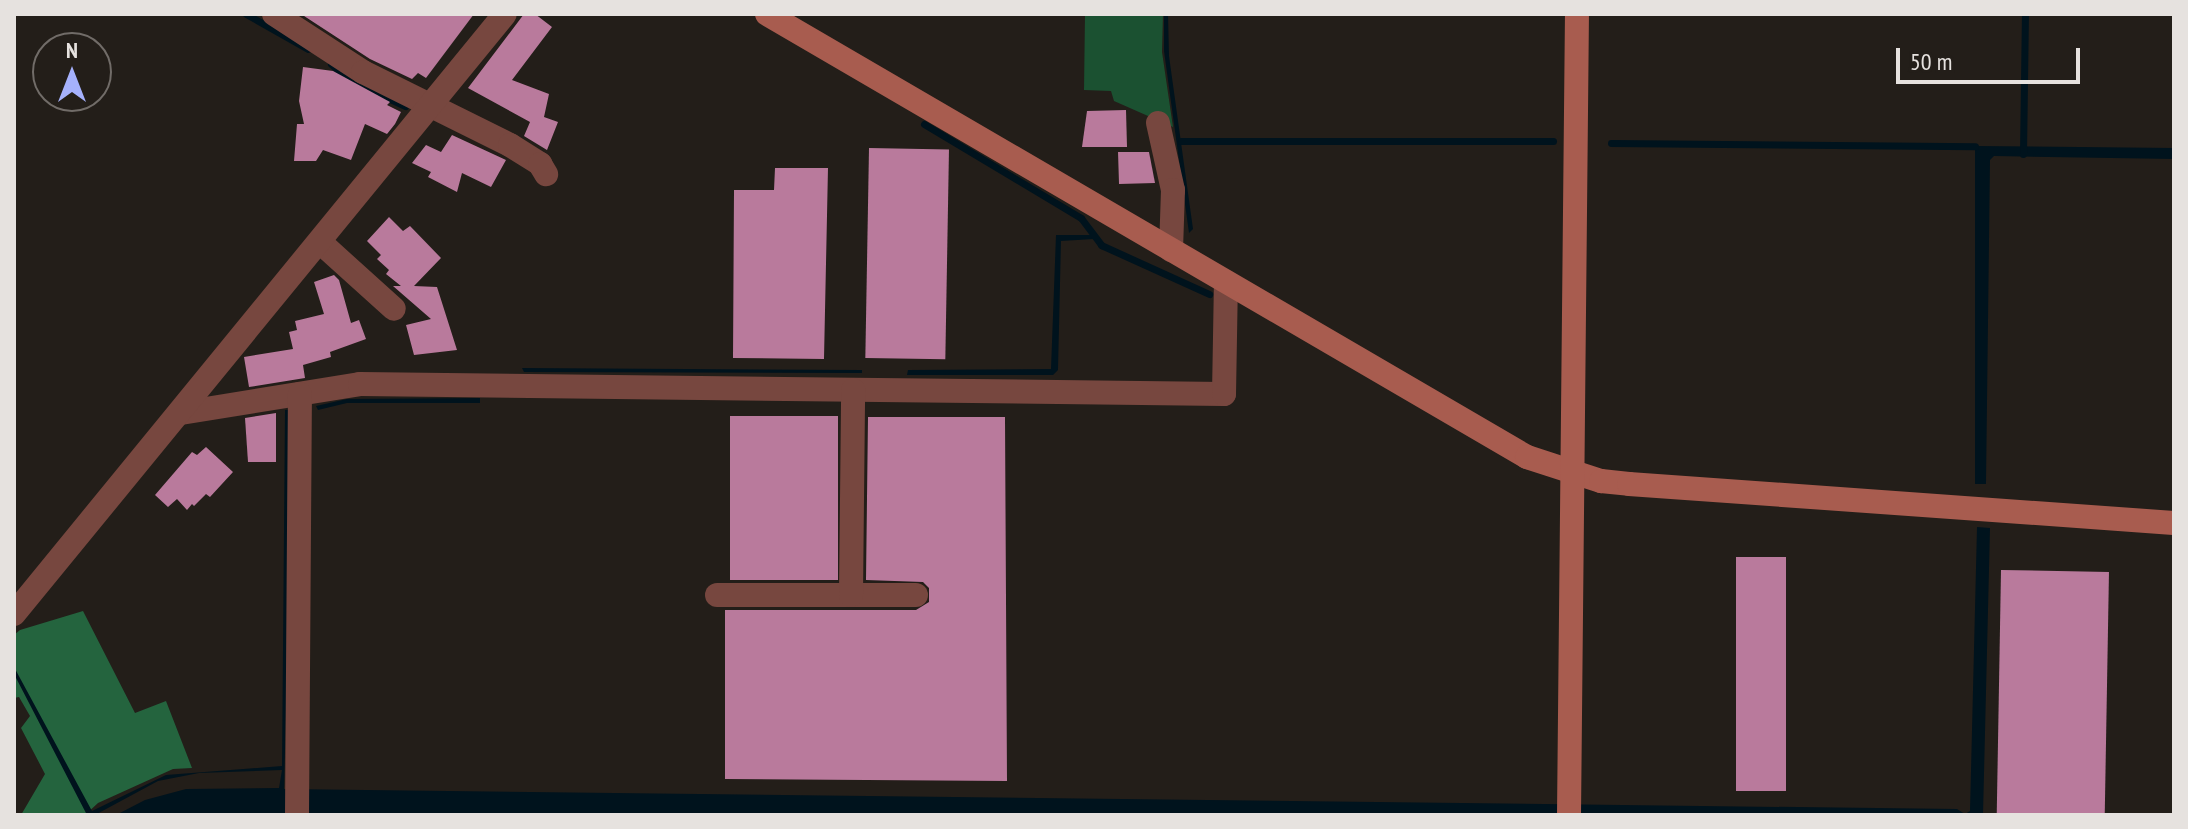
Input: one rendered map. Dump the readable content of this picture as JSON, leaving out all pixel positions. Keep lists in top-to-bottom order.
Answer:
{
  "scale_bar": "50 m",
  "north": "top"
}
